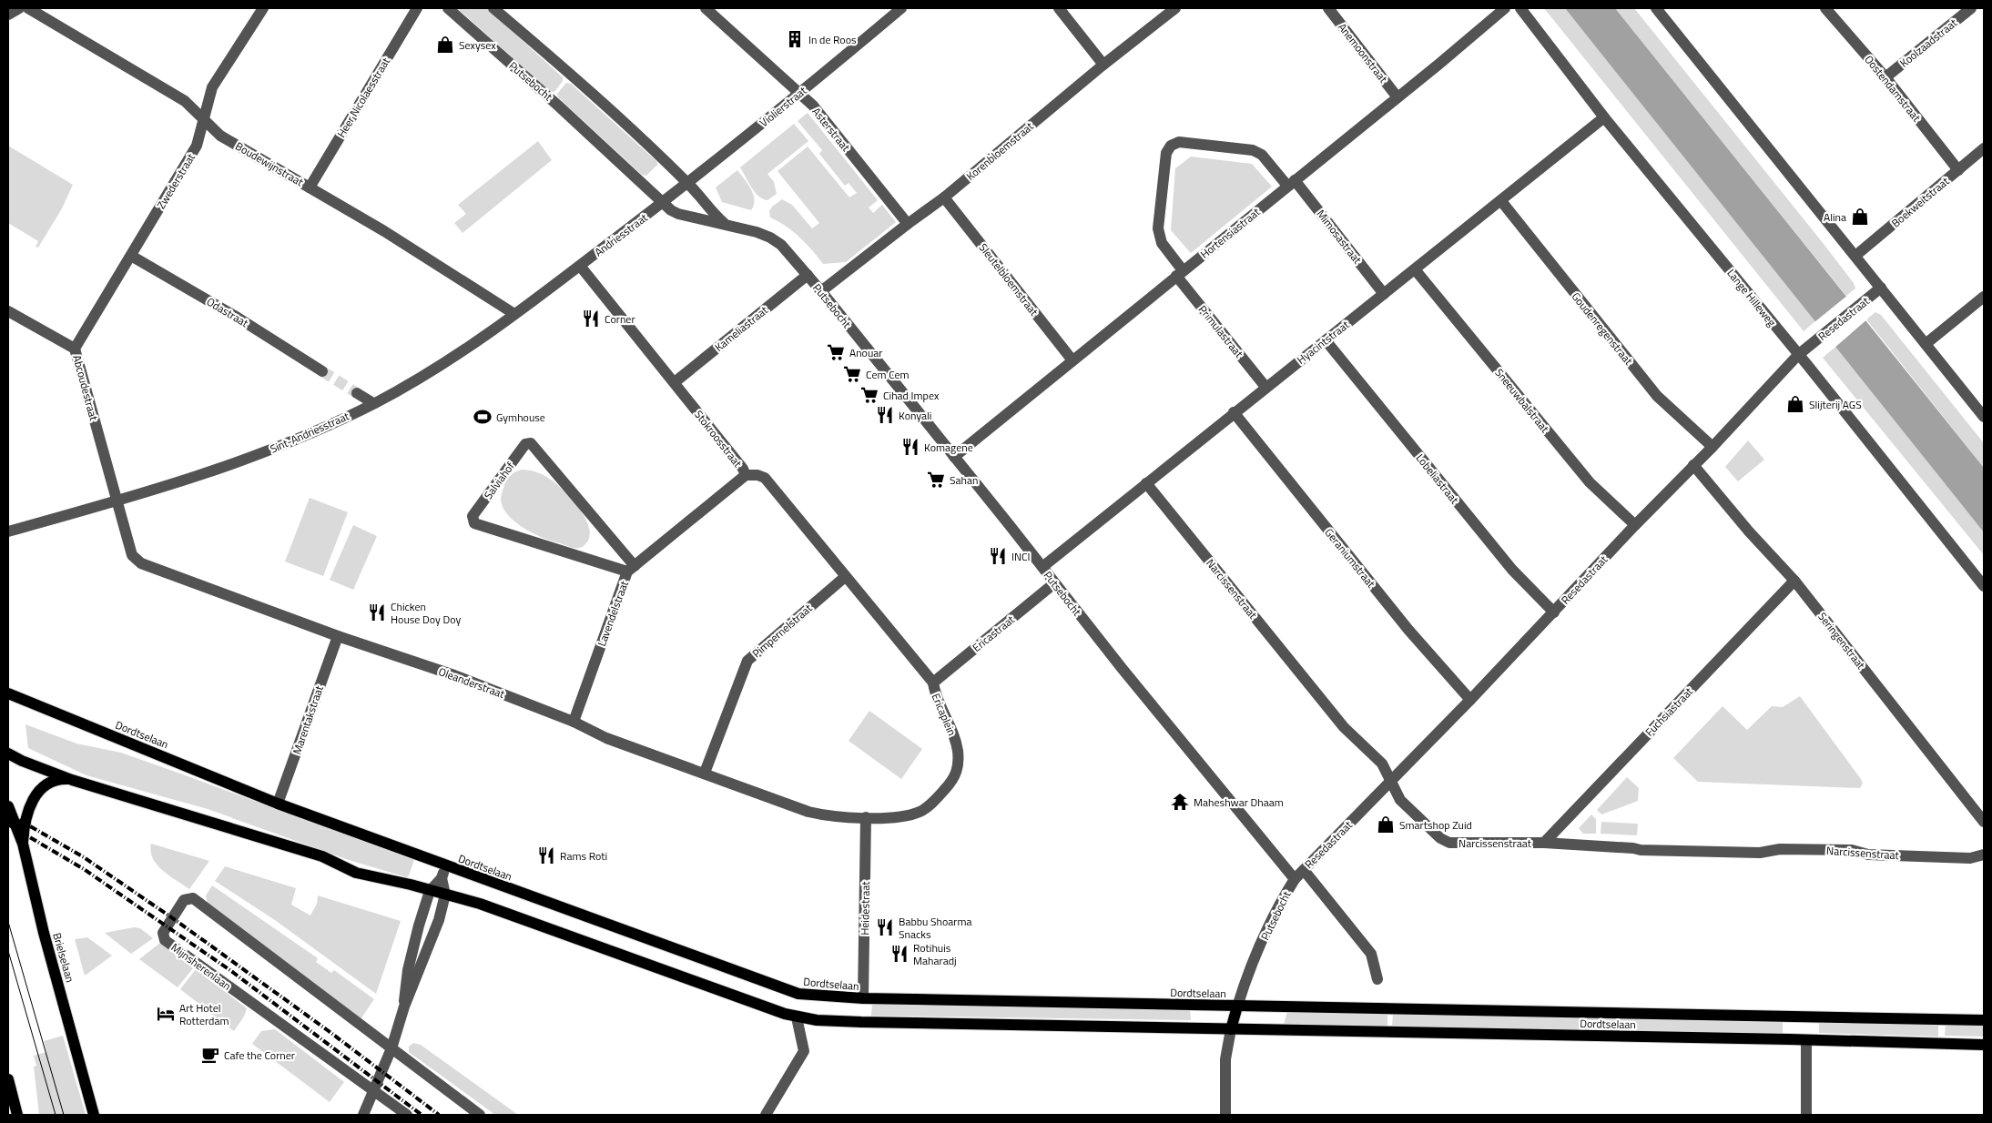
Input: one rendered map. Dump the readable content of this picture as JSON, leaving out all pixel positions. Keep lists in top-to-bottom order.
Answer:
{
  "streets": {
    "main road": ["Dordtselaan", "Brielselaan"],
    "street": [
      "Koolzaadstraat",
      "Anemoonstraat",
      "Putsebocht",
      "Oostendamstraat",
      "Heer Nicolaesstraat",
      "Violierstraat",
      "Asterstraat",
      "Korenbloemstraat",
      "Boudewijnstraat",
      "Zwederstraat",
      "Boekweitstraat",
      "Hortensiastraat",
      "Andriesstraat",
      "Mimosastraat",
      "Sleutelbloemstraat",
      "Lange Hilleweg",
      "Odastraat",
      "Resedastraat",
      "Kameliastraat",
      "Goudenregenstraat",
      "Primulastraat",
      "Hyacintstraat",
      "Abcoudestraat",
      "Sneeuwbalstraat",
      "Sint-Andriesstraat",
      "Stokroosstraat",
      "Lobeliastraat",
      "Salviahof",
      "Geraniumstraat",
      "Narcissenstraat",
      "Lavendelstraat",
      "Pimpernelstraat",
      "Ericastraat",
      "Seringenstraat",
      "Oleanderstraat",
      "Fuchsiastraat",
      "Ericaplein",
      "Marentakstraat",
      "Heidestraat",
      "Mijnsherenlaan"
    ]
  },
  "crossings": [
    ["Koolzaadstraat", "Oostendamstraat"],
    ["Anemoonstraat", "Hortensiastraat"],
    ["Putsebocht", "Violierstraat"],
    ["Putsebocht", "Korenbloemstraat"],
    ["Putsebocht", "Hortensiastraat"],
    ["Putsebocht", "Andriesstraat"],
    ["Putsebocht", "Resedastraat"],
    ["Putsebocht", "Kameliastraat"],
    ["Putsebocht", "Hyacintstraat"],
    ["Putsebocht", "Ericastraat"],
    ["Putsebocht", "Dordtselaan"],
    ["Oostendamstraat", "Boekweitstraat"],
    ["Heer Nicolaesstraat", "Boudewijnstraat"],
    ["Violierstraat", "Asterstraat"],
    ["Violierstraat", "Andriesstraat"],
    ["Asterstraat", "Korenbloemstraat"],
    ["Korenbloemstraat", "Sleutelbloemstraat"],
    ["Boudewijnstraat", "Zwederstraat"],
    ["Boudewijnstraat", "Sint-Andriesstraat"],
    ["Zwederstraat", "Odastraat"],
    ["Zwederstraat", "Abcoudestraat"],
    ["Hortensiastraat", "Mimosastraat"],
    ["Hortensiastraat", "Sleutelbloemstraat"],
    ["Hortensiastraat", "Primulastraat"],
    ["Andriesstraat", "Sint-Andriesstraat"],
    ["Andriesstraat", "Stokroosstraat"],
    ["Mimosastraat", "Primulastraat"],
    ["Mimosastraat", "Hyacintstraat"],
    ["Lange Hilleweg", "Resedastraat"],
    ["Lange Hilleweg", "Hyacintstraat"],
    ["Resedastraat", "Goudenregenstraat"],
    ["Resedastraat", "Sneeuwbalstraat"],
    ["Resedastraat", "Lobeliastraat"],
    ["Resedastraat", "Geraniumstraat"],
    ["Resedastraat", "Narcissenstraat"],
    ["Resedastraat", "Seringenstraat"],
    ["Kameliastraat", "Stokroosstraat"],
    ["Goudenregenstraat", "Hyacintstraat"],
    ["Primulastraat", "Hyacintstraat"],
    ["Hyacintstraat", "Sneeuwbalstraat"],
    ["Hyacintstraat", "Lobeliastraat"],
    ["Hyacintstraat", "Geraniumstraat"],
    ["Hyacintstraat", "Narcissenstraat"],
    ["Abcoudestraat", "Sint-Andriesstraat"],
    ["Abcoudestraat", "Oleanderstraat"],
    ["Sint-Andriesstraat", "Stokroosstraat"],
    ["Sint-Andriesstraat", "Oleanderstraat"],
    ["Stokroosstraat", "Pimpernelstraat"],
    ["Stokroosstraat", "Ericastraat"],
    ["Stokroosstraat", "Ericaplein"],
    ["Salviahof", "Lavendelstraat"],
    ["Narcissenstraat", "Fuchsiastraat"],
    ["Lavendelstraat", "Oleanderstraat"],
    ["Pimpernelstraat", "Oleanderstraat"],
    ["Ericastraat", "Ericaplein"],
    ["Seringenstraat", "Fuchsiastraat"],
    ["Oleanderstraat", "Ericaplein"],
    ["Oleanderstraat", "Marentakstraat"],
    ["Oleanderstraat", "Heidestraat"],
    ["Ericaplein", "Heidestraat"],
    ["Marentakstraat", "Dordtselaan"],
    ["Dordtselaan", "Heidestraat"]
  ],
  "places": {
    "building": ["In de Roos"],
    "shop": [
      "Sexysex",
      "Alina",
      "Slijterij AGS",
      "Smartshop Zuid"
    ],
    "restaurant": [
      "Corner",
      "Konyali",
      "Komagene",
      "INCI",
      "Chicken House Doy Doy",
      "Rams Roti",
      "Babbu Shoarma Snacks",
      "Rotihuis Maharadj"
    ],
    "supermarket": [
      "Anouar",
      "Cem Cem",
      "Cihad Impex",
      "Sahan"
    ],
    "sports": ["Gymhouse"],
    "temple": ["Maheshwar Dhaam"],
    "hotel": ["Art Hotel Rotterdam"],
    "cafe": ["Cafe the Corner"]
  }
}
